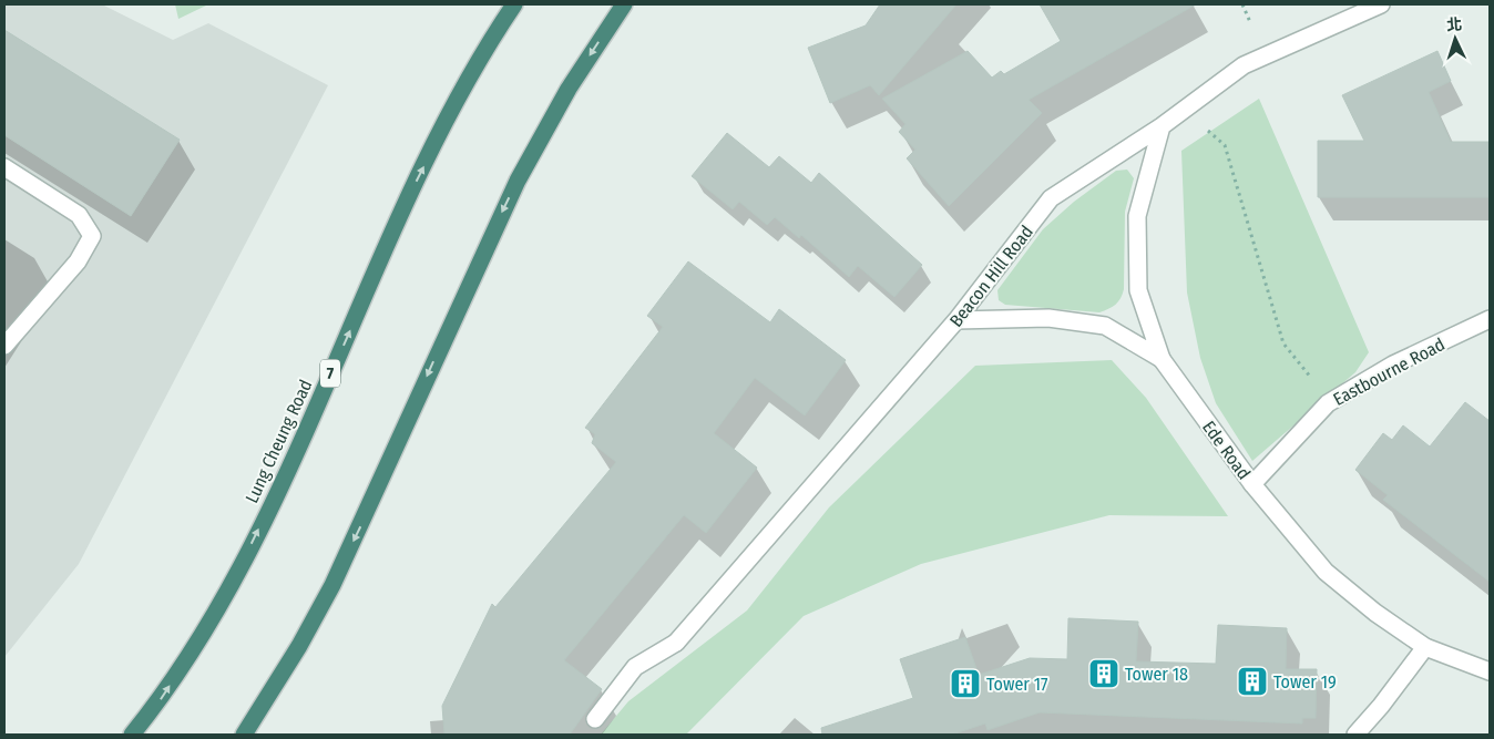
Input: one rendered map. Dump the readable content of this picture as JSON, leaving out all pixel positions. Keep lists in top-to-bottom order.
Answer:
{
  "streets": {
    "highway": ["7", "Lung Cheung Road"],
    "street": ["Beacon Hill Road", "Eastbourne Road", "Ede Road"]
  },
  "crossings": [
    ["Beacon Hill Road", "Ede Road"],
    ["Eastbourne Road", "Ede Road"]
  ],
  "places": {
    "building": ["Tower 18", "Tower 19", "Tower 17"]
  },
  "north": "top"
}
